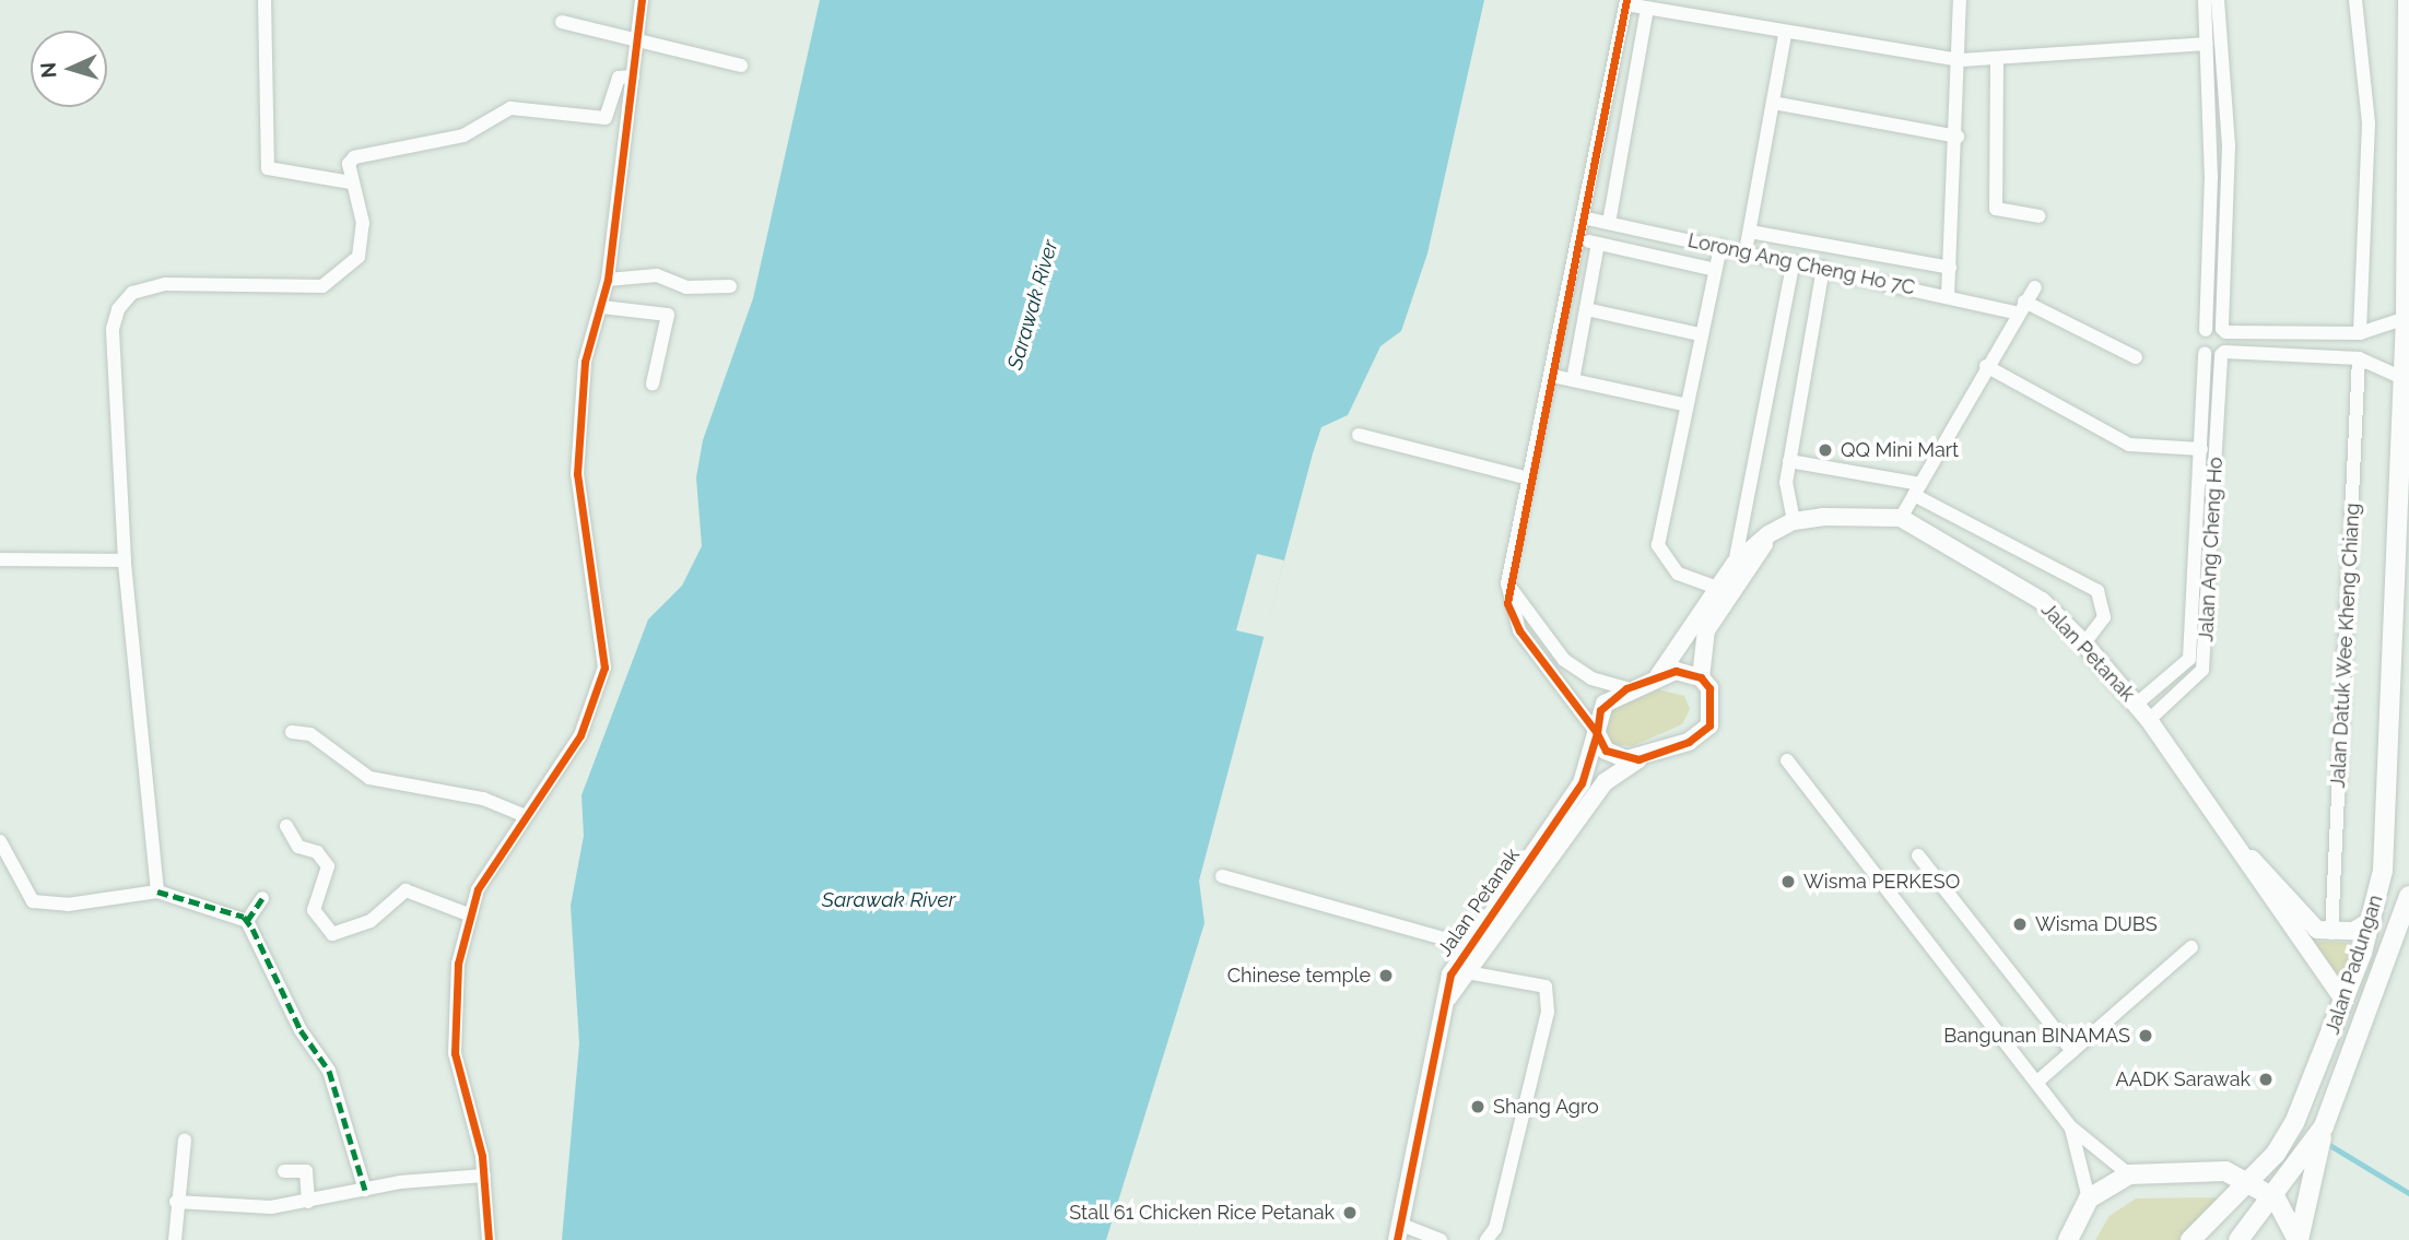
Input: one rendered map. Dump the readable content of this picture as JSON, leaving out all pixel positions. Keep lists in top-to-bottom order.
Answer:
{
  "streets": {
    "main road": ["Jalan Padungan"],
    "street": [
      "Lorong Ang Cheng Ho 7C",
      "Jalan Ang Cheng Ho",
      "Jalan Datuk Wee Kheng Chiang",
      "Jalan Petanak"
    ]
  },
  "crossings": [
    ["Jalan Ang Cheng Ho", "Jalan Petanak"],
    ["Jalan Datuk Wee Kheng Chiang", "Jalan Petanak"],
    ["Jalan Petanak", "Jalan Padungan"]
  ],
  "water": ["Sarawak River"],
  "places": [
    "QQ Mini Mart",
    "Wisma PERKESO",
    "Wisma DUBS",
    "Chinese temple",
    "Bangunan BINAMAS",
    "AADK Sarawak",
    "Shang Agro",
    "Stall 61 Chicken Rice Petanak"
  ],
  "north": "left"
}
